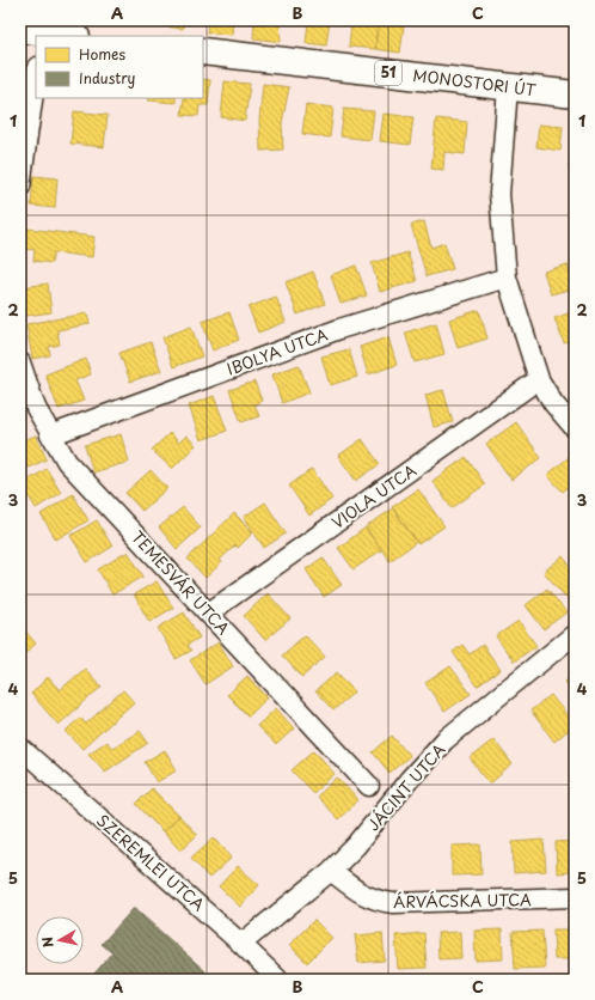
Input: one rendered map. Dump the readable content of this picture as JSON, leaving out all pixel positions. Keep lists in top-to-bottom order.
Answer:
{
  "streets": {
    "main road": ["51", "MONOSTORI ÚT"],
    "street": [
      "IBOLYA UTCA",
      "VIOLA UTCA",
      "TEMESVÁR UTCA",
      "JÁCINT UTCA",
      "SZEREMLEI UTCA",
      "ÁRVÁCSKA UTCA"
    ]
  },
  "crossings": [
    ["IBOLYA UTCA", "TEMESVÁR UTCA"],
    ["VIOLA UTCA", "TEMESVÁR UTCA"],
    ["JÁCINT UTCA", "SZEREMLEI UTCA"],
    ["JÁCINT UTCA", "ÁRVÁCSKA UTCA"]
  ],
  "legend": ["Homes", "Industry"],
  "north": "left",
  "grid": {
    "columns": ["A", "B", "C"],
    "rows": [
      "1",
      "2",
      "3",
      "4",
      "5"
    ]
  }
}
